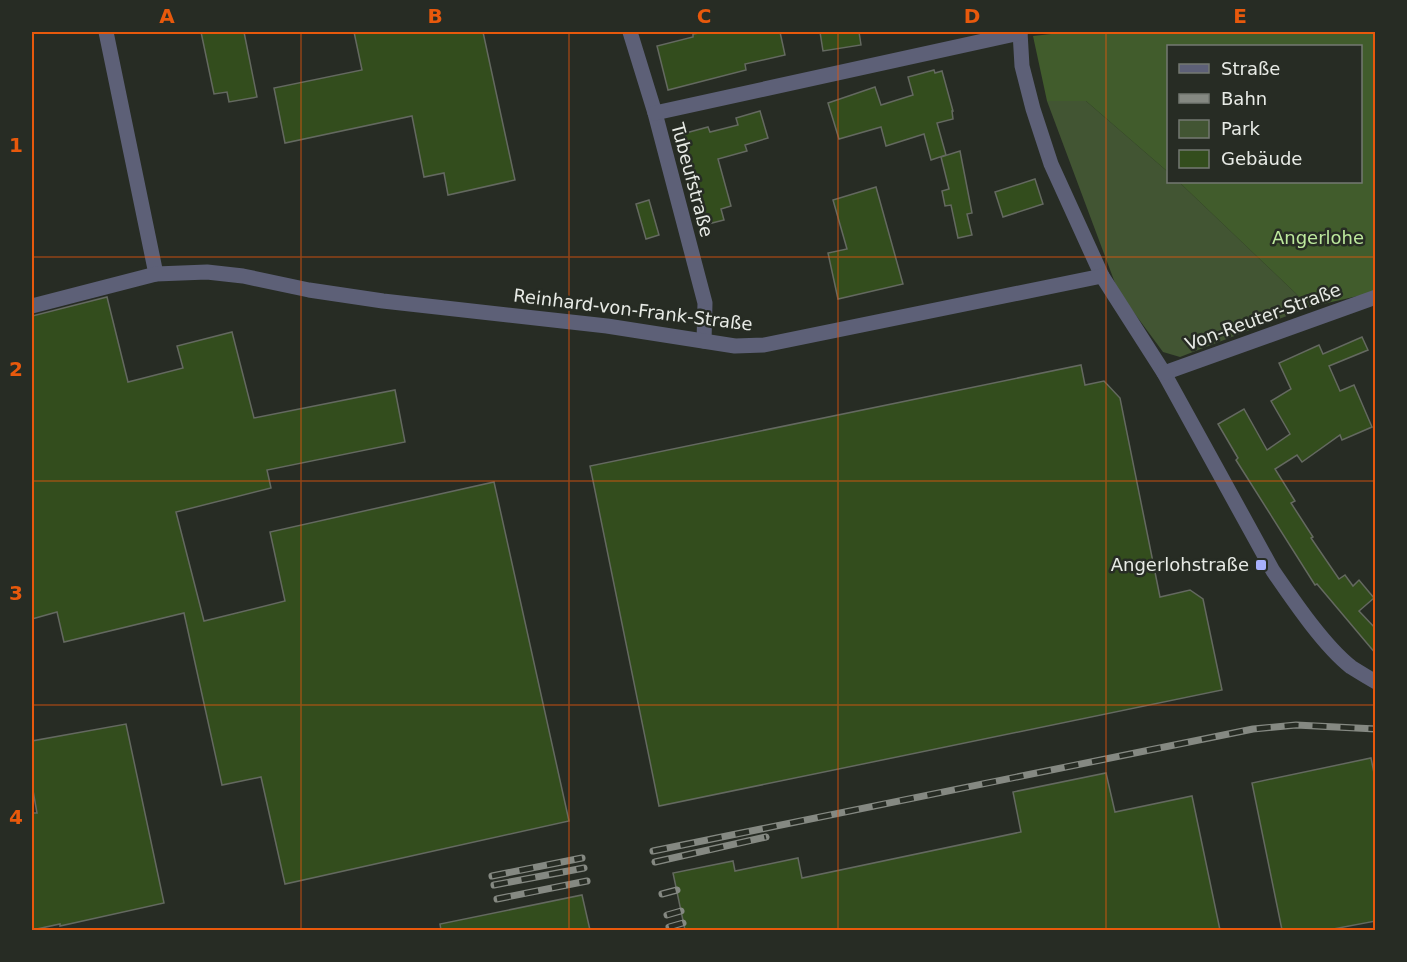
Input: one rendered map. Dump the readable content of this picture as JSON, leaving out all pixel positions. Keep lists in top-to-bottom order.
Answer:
{
  "streets": {
    "street": ["Tubeufstraße", "Reinhard-von-Frank-Straße", "Von-Reuter-Straße"]
  },
  "crossings": [
    ["Tubeufstraße", "Reinhard-von-Frank-Straße"]
  ],
  "parks": ["Angerlohe"],
  "places": {
    "transit": ["Angerlohstraße"]
  },
  "legend": [
    "Straße",
    "Bahn",
    "Park",
    "Gebäude"
  ],
  "grid": {
    "columns": [
      "A",
      "B",
      "C",
      "D",
      "E"
    ],
    "rows": [
      "1",
      "2",
      "3",
      "4"
    ]
  }
}
